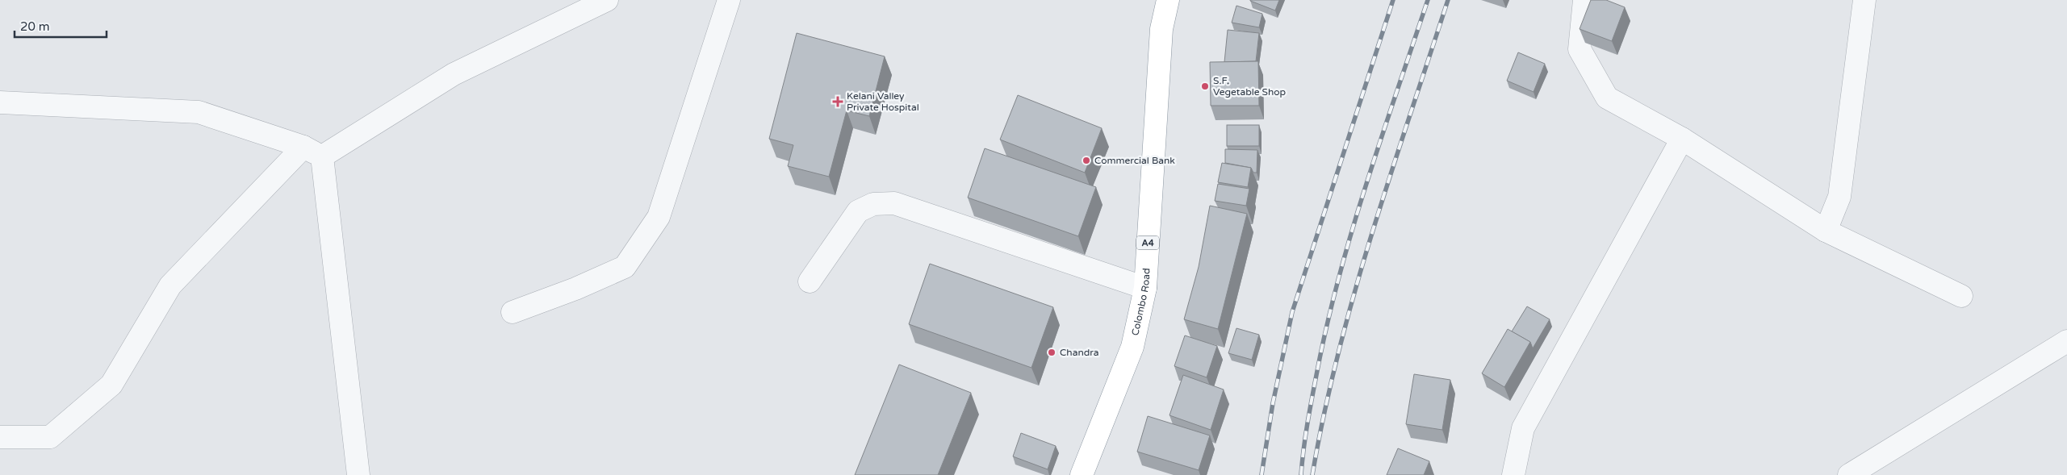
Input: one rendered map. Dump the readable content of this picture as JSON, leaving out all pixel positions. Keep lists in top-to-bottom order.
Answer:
{
  "streets": {
    "highway": ["A4", "Colombo Road"]
  },
  "places": {
    "other": ["S.F. Vegetable Shop", "Commercial Bank", "Chandra"],
    "health": ["Kelani Valley Private Hospital"]
  },
  "scale_bar": "20 m"
}
